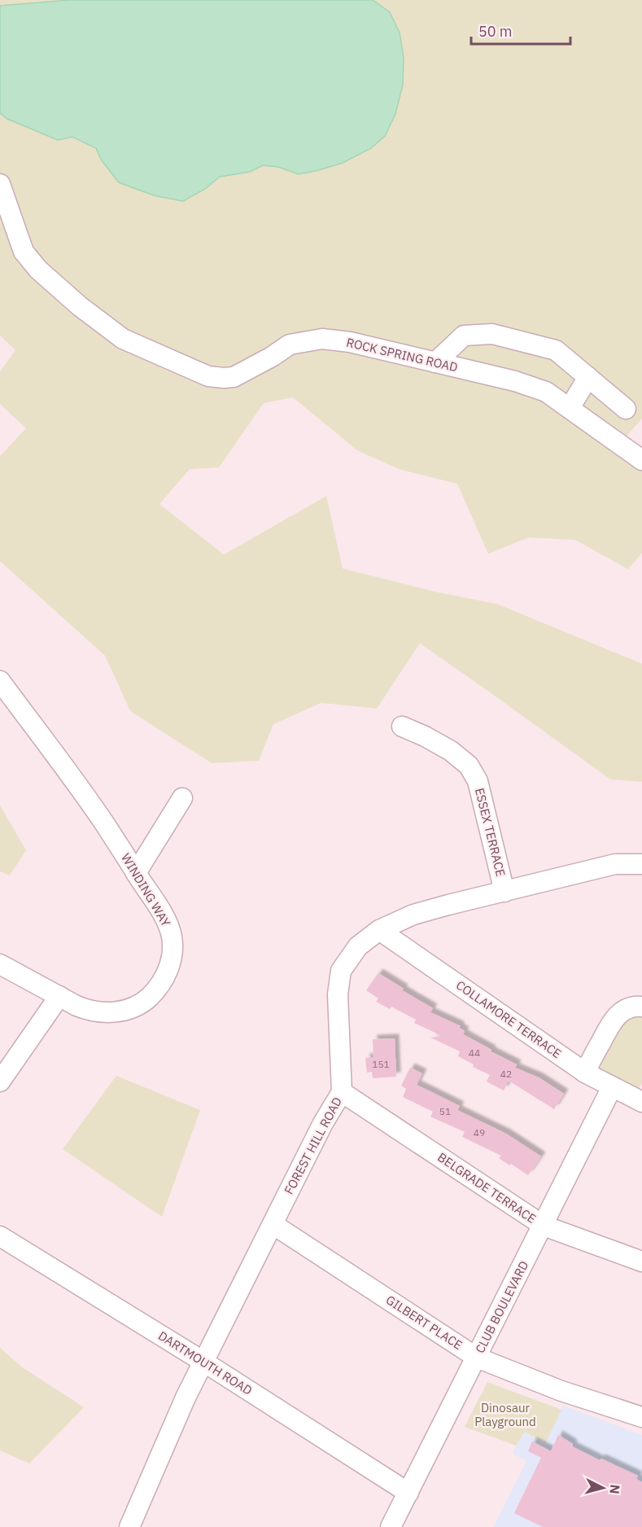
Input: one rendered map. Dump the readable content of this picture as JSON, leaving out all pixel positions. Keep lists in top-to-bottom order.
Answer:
{
  "streets": {
    "street": [
      "ROCK SPRING ROAD",
      "ESSEX TERRACE",
      "WINDING WAY",
      "COLLAMORE TERRACE",
      "FOREST HILL ROAD",
      "BELGRADE TERRACE",
      "CLUB BOULEVARD",
      "GILBERT PLACE",
      "DARTMOUTH ROAD"
    ]
  },
  "crossings": [
    ["ESSEX TERRACE", "FOREST HILL ROAD"],
    ["COLLAMORE TERRACE", "FOREST HILL ROAD"],
    ["COLLAMORE TERRACE", "CLUB BOULEVARD"],
    ["FOREST HILL ROAD", "BELGRADE TERRACE"],
    ["FOREST HILL ROAD", "GILBERT PLACE"],
    ["FOREST HILL ROAD", "DARTMOUTH ROAD"],
    ["BELGRADE TERRACE", "CLUB BOULEVARD"],
    ["CLUB BOULEVARD", "GILBERT PLACE"],
    ["CLUB BOULEVARD", "DARTMOUTH ROAD"]
  ],
  "parks": ["Dinosaur Playground"],
  "house_numbers": [
    "44",
    "151",
    "42",
    "51",
    "49"
  ],
  "scale_bar": "50 m",
  "north": "right"
}
